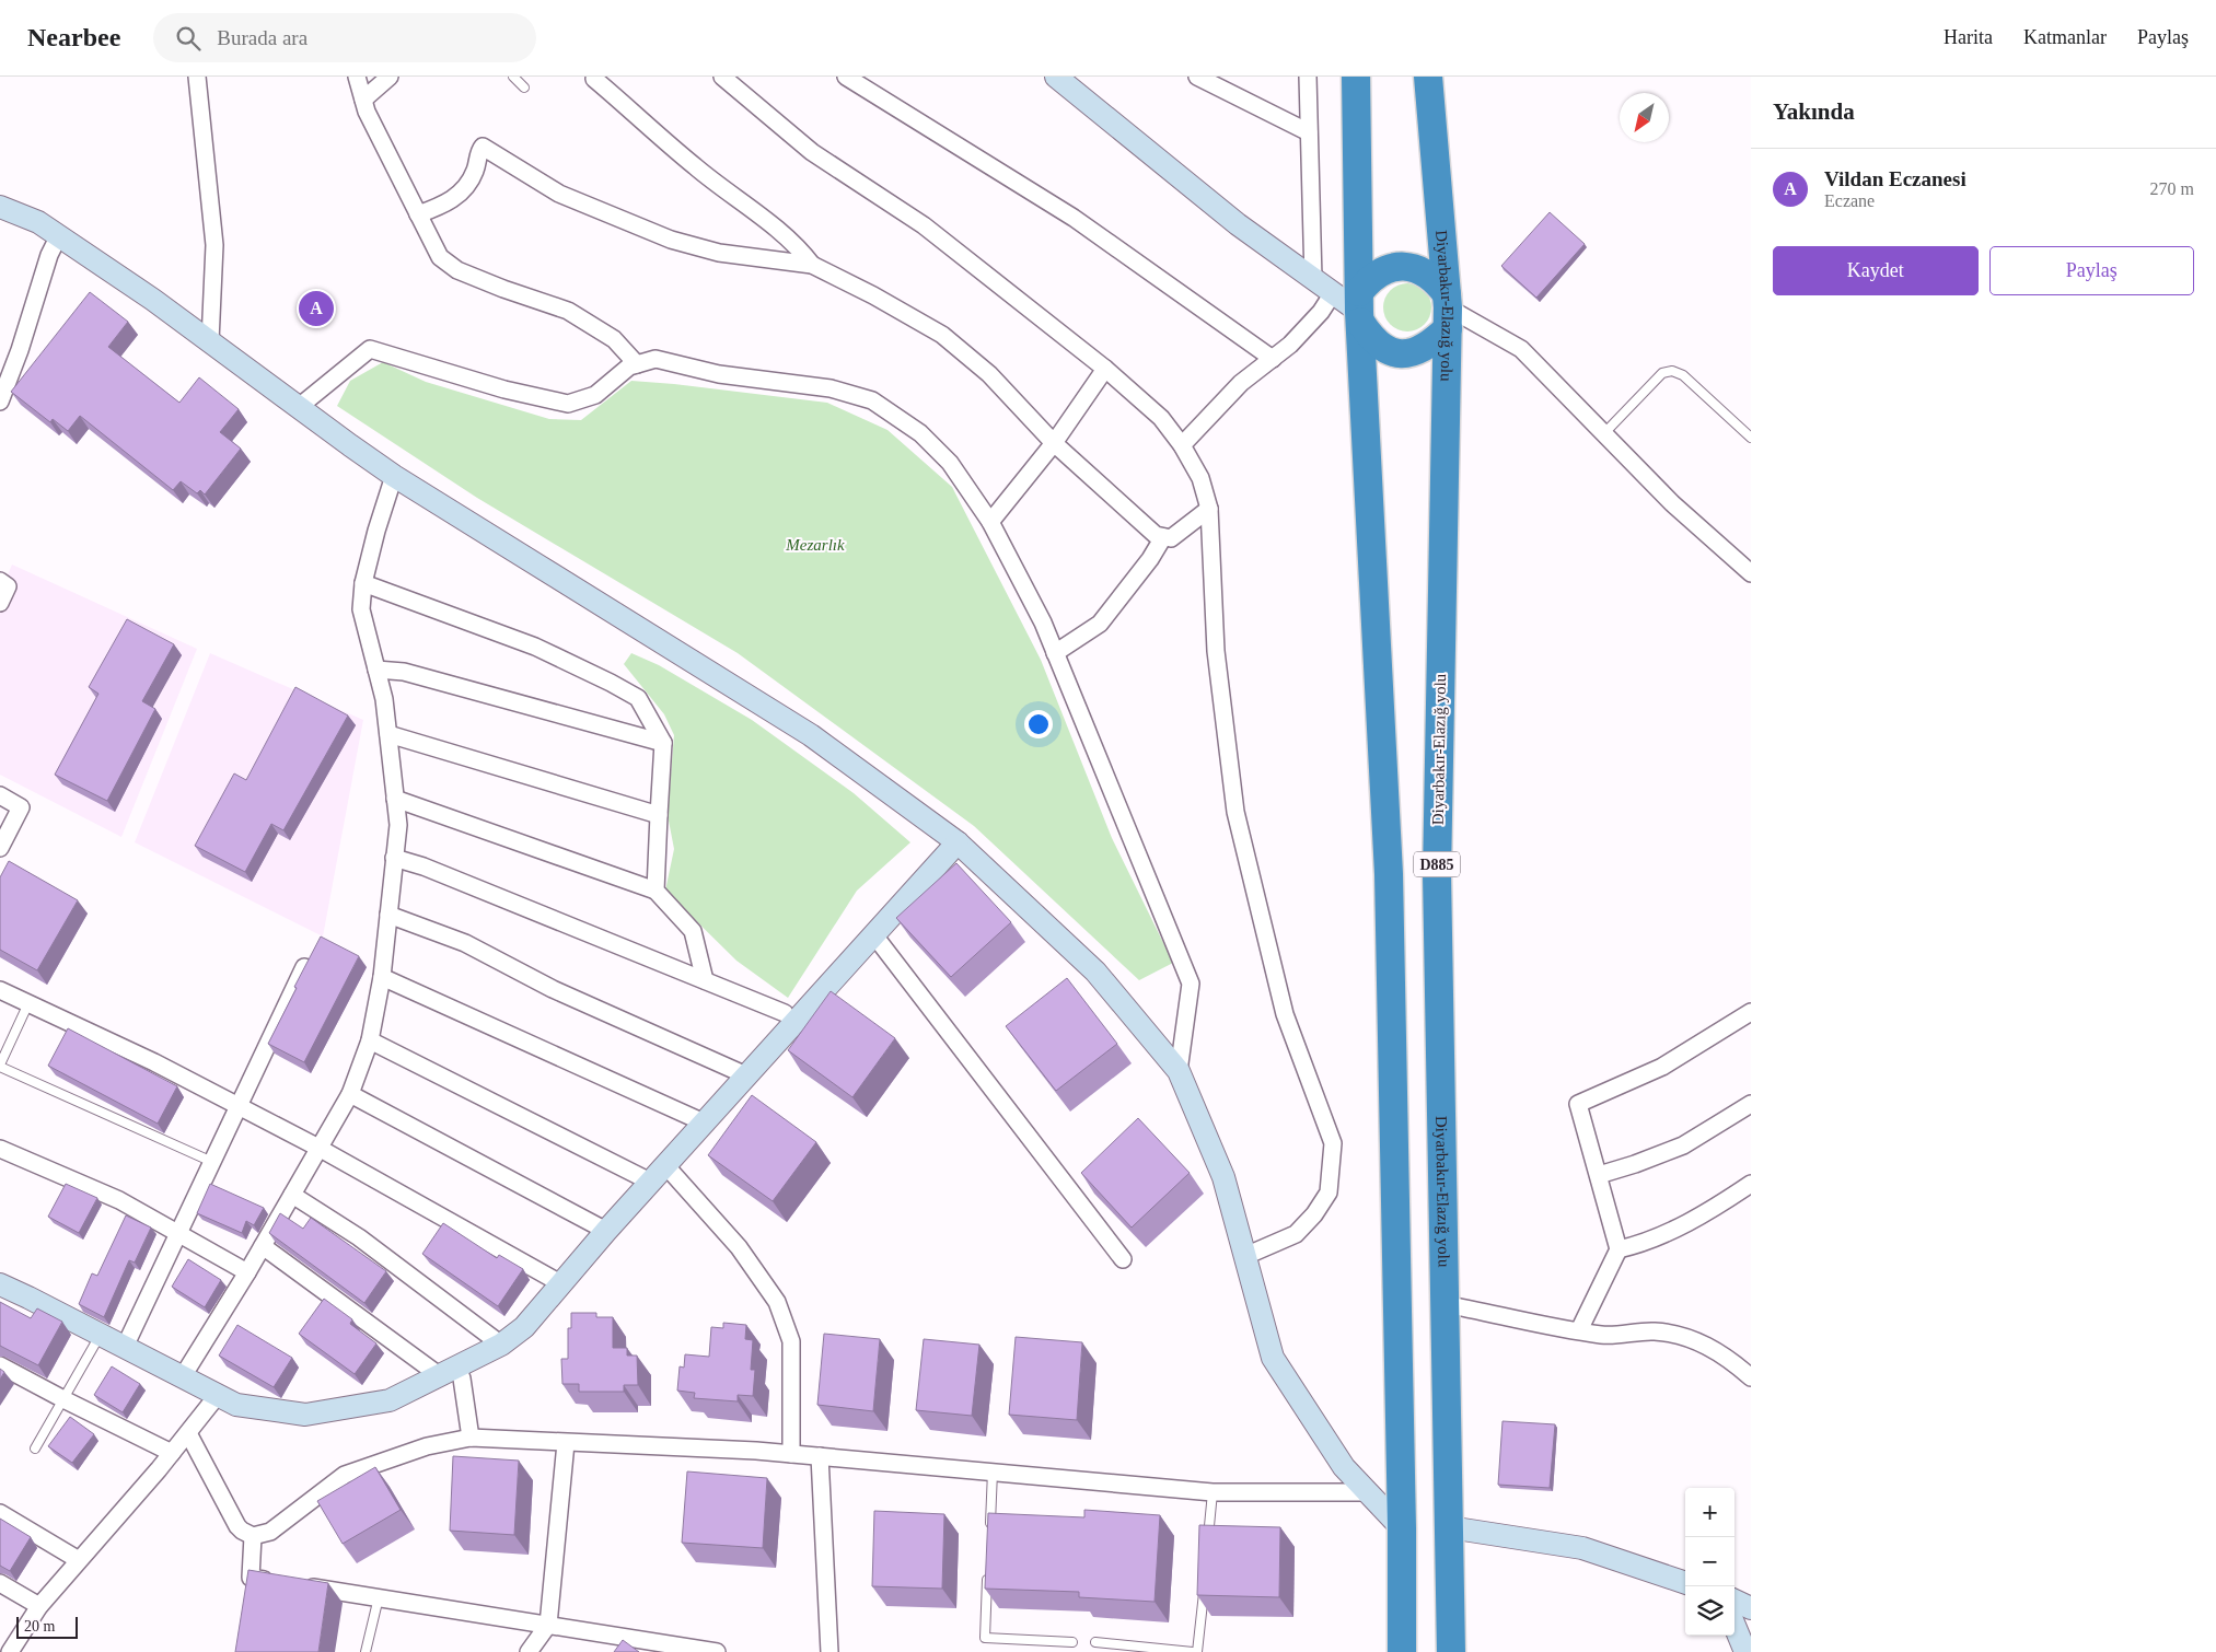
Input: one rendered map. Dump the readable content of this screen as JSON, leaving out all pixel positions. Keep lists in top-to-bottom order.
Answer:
{
  "streets": {
    "highway": ["Diyarbakır-Elazığ yolu", "D885"]
  },
  "parks": ["Mezarlık"],
  "scale_bar": "20 m",
  "north": "bottom left",
  "page": {
    "header": "Nearbee",
    "search": "Burada ara",
    "nav": ["Harita", "Katmanlar", "Paylaş"],
    "heading": "Yakında",
    "list": [
      {
        "mark": "A",
        "name": "Vildan Eczanesi",
        "note": "Eczane",
        "value": "270 m"
      }
    ],
    "buttons": ["Kaydet", "Paylaş"],
    "pins": "A",
    "map_buttons": ["+", "−"],
    "scale": "20 m"
  }
}
